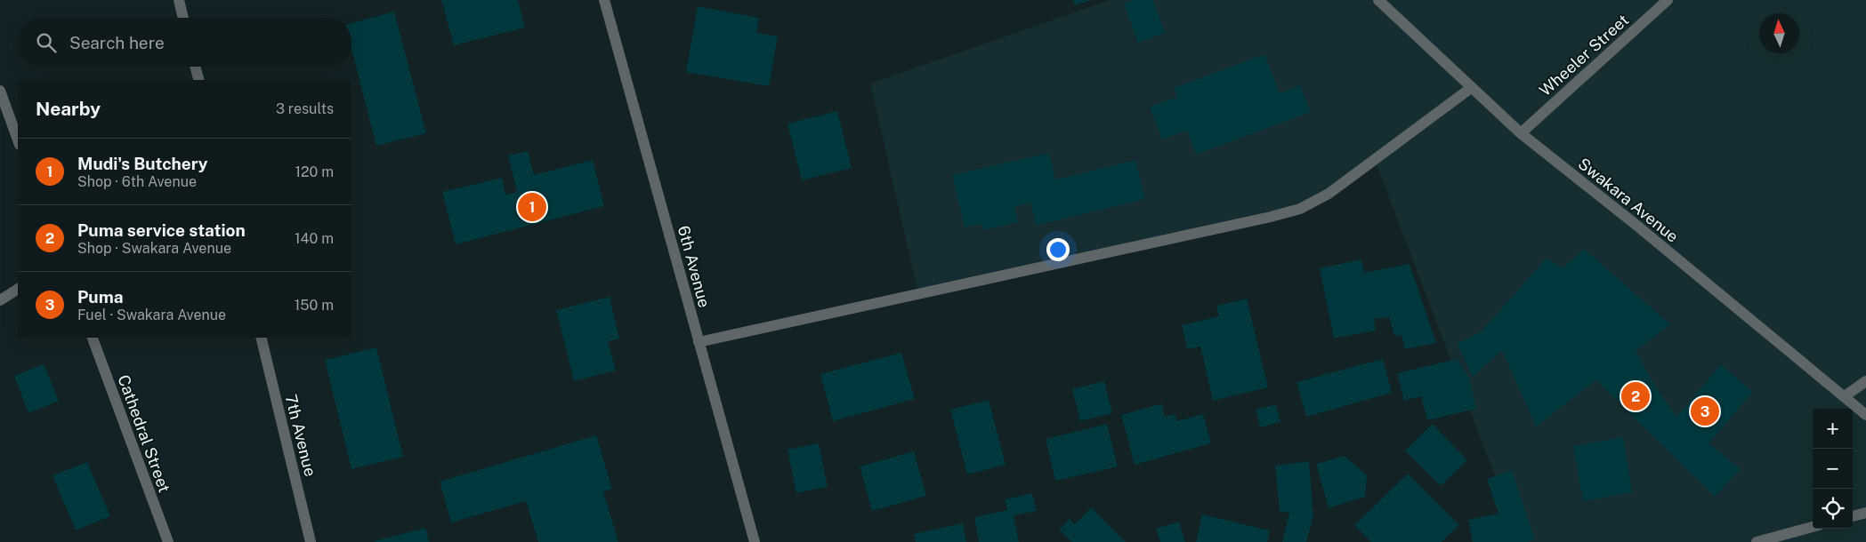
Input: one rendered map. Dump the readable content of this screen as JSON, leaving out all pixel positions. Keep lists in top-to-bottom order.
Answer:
{
  "streets": {
    "street": [
      "Wheeler Street",
      "Swakara Avenue",
      "6th Avenue",
      "Cathedral Street",
      "7th Avenue"
    ]
  },
  "crossings": [
    ["Wheeler Street", "Swakara Avenue"]
  ],
  "north": "top",
  "page": {
    "search": "Search here",
    "heading": ["Nearby", "3 results"],
    "list": [
      {
        "mark": "1",
        "name": "Mudi's Butchery",
        "note": "Shop · 6th Avenue",
        "value": "120 m"
      },
      {
        "mark": "2",
        "name": "Puma service station",
        "note": "Shop · Swakara Avenue",
        "value": "140 m"
      },
      {
        "mark": "3",
        "name": "Puma",
        "note": "Fuel · Swakara Avenue",
        "value": "150 m"
      }
    ],
    "pins": ["1", "2", "3"],
    "map_buttons": ["+", "−"]
  }
}
